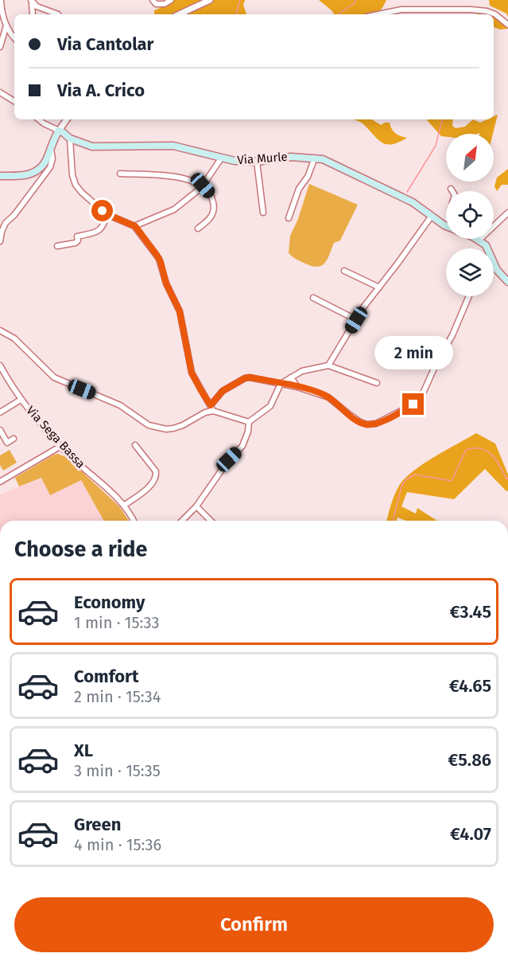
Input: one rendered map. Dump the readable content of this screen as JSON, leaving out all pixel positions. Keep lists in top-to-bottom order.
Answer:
{
  "streets": {
    "main road": ["Via Murle"],
    "street": ["Via Sega Bassa"]
  },
  "north": "top right",
  "page": {
    "banner": ["Via Cantolar", "Via A. Crico"],
    "bubble": "2 min",
    "heading": "Choose a ride",
    "list": [
      {
        "name": "Economy",
        "note": "1 min · 15:33",
        "value": "€3.45"
      },
      {
        "name": "Comfort",
        "note": "2 min · 15:34",
        "value": "€4.65"
      },
      {
        "name": "XL",
        "note": "3 min · 15:35",
        "value": "€5.86"
      },
      {
        "name": "Green",
        "note": "4 min · 15:36",
        "value": "€4.07"
      }
    ],
    "buttons": "Confirm"
  }
}
